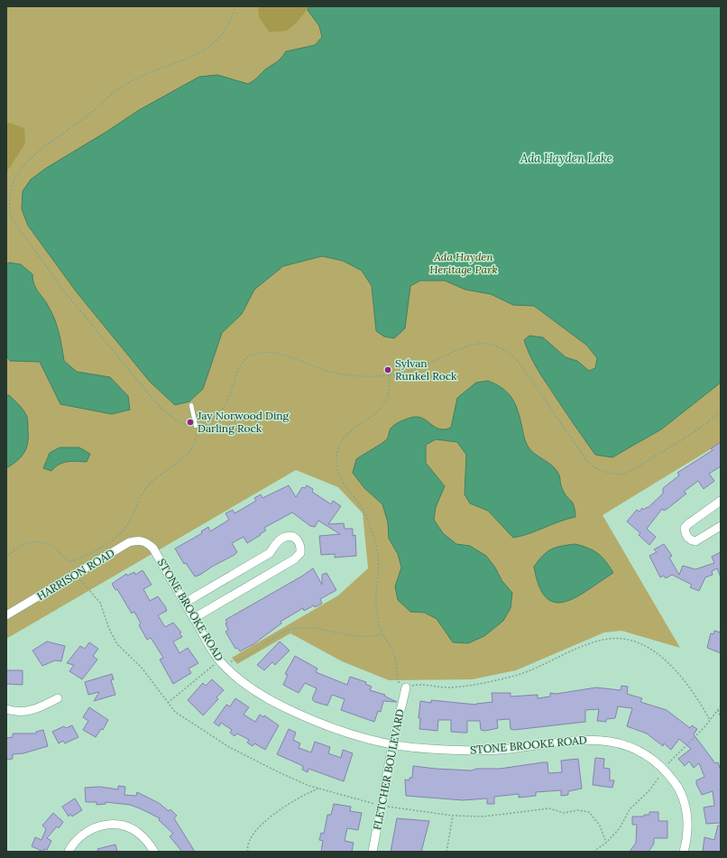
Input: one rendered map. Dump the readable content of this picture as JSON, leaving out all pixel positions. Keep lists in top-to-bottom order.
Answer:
{
  "streets": {
    "street": ["HARRISON ROAD", "STONE BROOKE ROAD", "FLETCHER BOULEVARD"]
  },
  "crossings": [
    ["HARRISON ROAD", "STONE BROOKE ROAD"],
    ["STONE BROOKE ROAD", "FLETCHER BOULEVARD"]
  ],
  "water": ["Ada Hayden Lake"],
  "parks": ["Ada Hayden Heritage Park"],
  "places": ["Sylvan Runkel Rock", "Jay Norwood Ding Darling Rock"]
}
